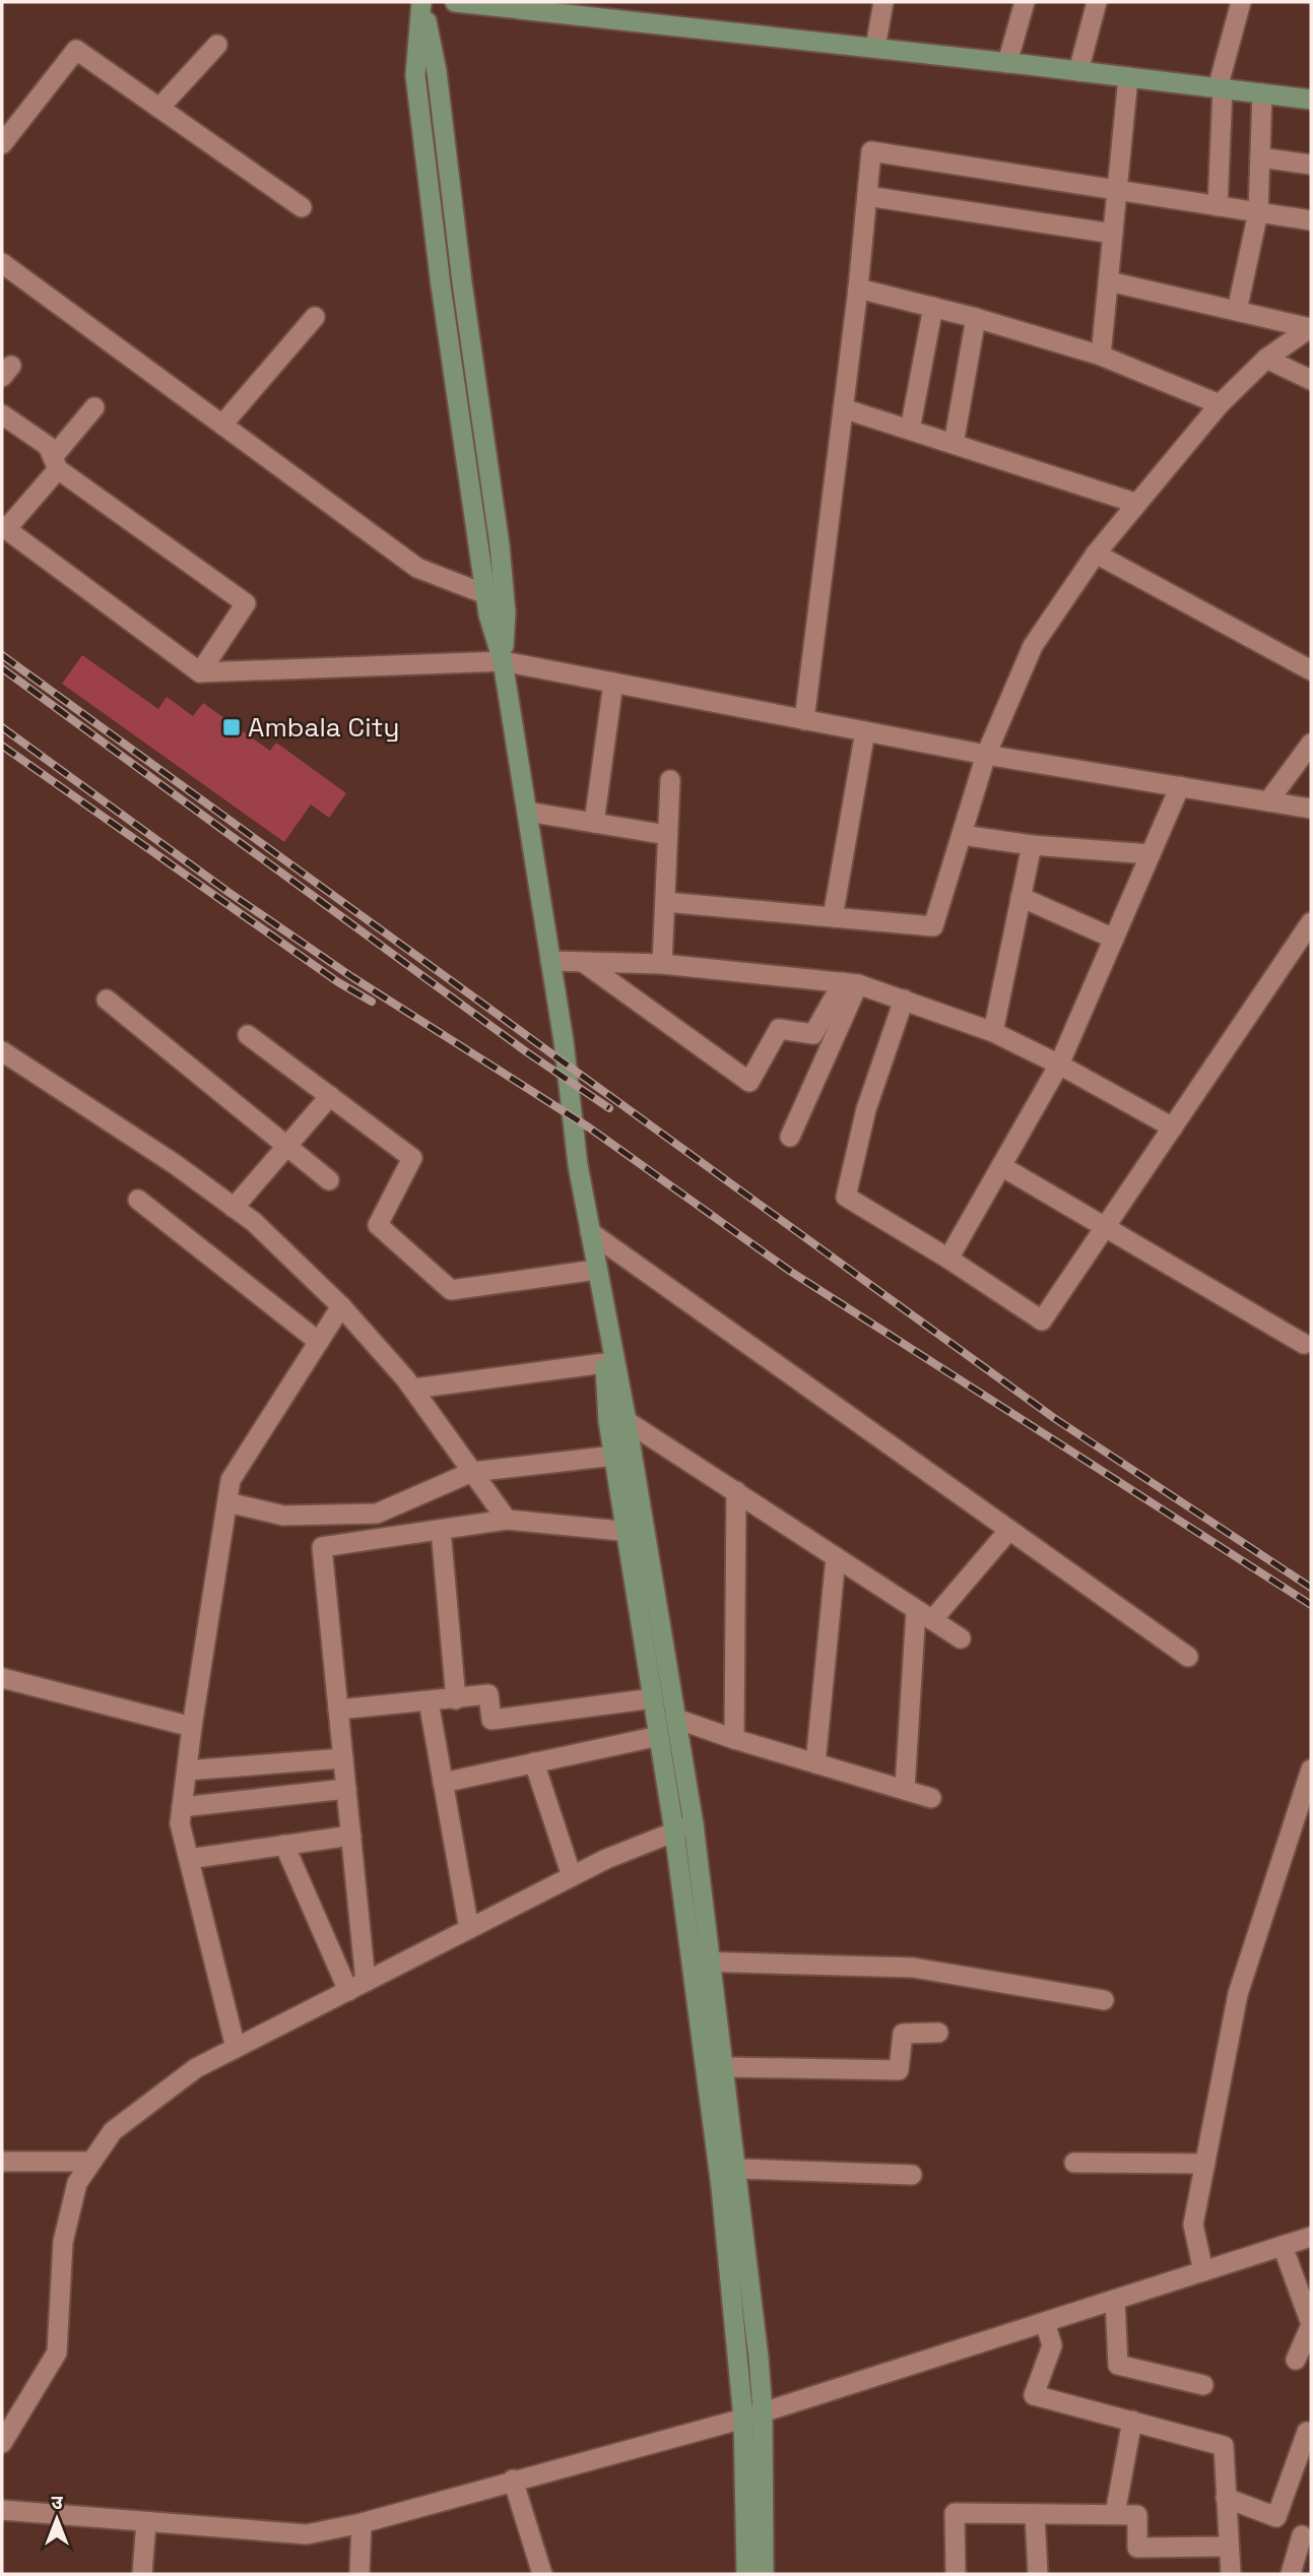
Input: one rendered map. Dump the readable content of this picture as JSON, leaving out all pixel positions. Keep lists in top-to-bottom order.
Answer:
{
  "places": {
    "transit": ["Ambala City"]
  },
  "north": "top"
}
